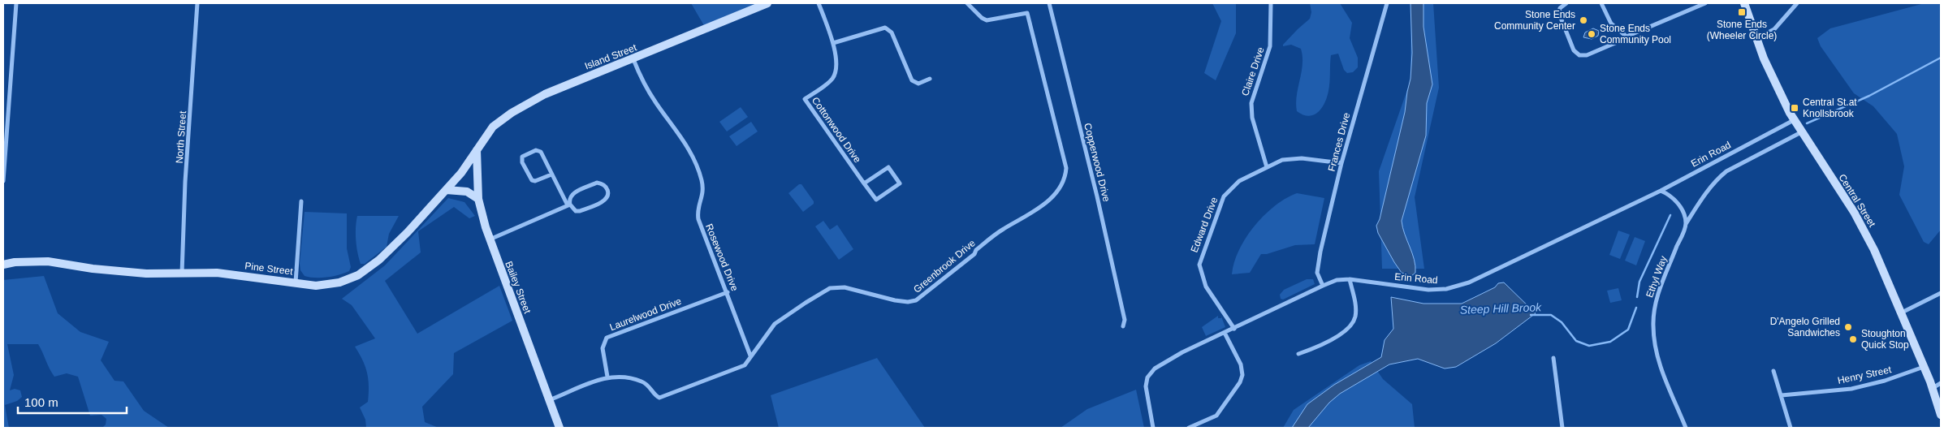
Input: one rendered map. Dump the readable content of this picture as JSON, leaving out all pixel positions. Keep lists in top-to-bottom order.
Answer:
{
  "streets": {
    "street": [
      "Island Street",
      "Claire Drive",
      "Cottonwood Drive",
      "North Street",
      "Frances Drive",
      "Erin Road",
      "Copperwood Drive",
      "Central Street",
      "Edward Drive",
      "Rosewood Drive",
      "Greenbrook Drive",
      "Pine Street",
      "Ethyl Way",
      "Bailey Street",
      "Laurelwood Drive",
      "Henry Street"
    ]
  },
  "crossings": [
    ["Island Street", "Rosewood Drive"],
    ["Island Street", "Pine Street"],
    ["Island Street", "Bailey Street"],
    ["Claire Drive", "Edward Drive"],
    ["North Street", "Pine Street"],
    ["Frances Drive", "Erin Road"],
    ["Frances Drive", "Edward Drive"],
    ["Erin Road", "Central Street"],
    ["Erin Road", "Edward Drive"],
    ["Central Street", "Ethyl Way"],
    ["Central Street", "Henry Street"],
    ["Rosewood Drive", "Greenbrook Drive"],
    ["Rosewood Drive", "Laurelwood Drive"],
    ["Greenbrook Drive", "Bailey Street"],
    ["Greenbrook Drive", "Laurelwood Drive"],
    ["Pine Street", "Bailey Street"]
  ],
  "water": ["Steep Hill Brook"],
  "places": {
    "transit": ["Stone Ends (Wheeler Circle)", "Central St.at Knollsbrook"],
    "other": [
      "Stone Ends Community Center",
      "Stone Ends Community Pool",
      "D'Angelo Grilled Sandwiches",
      "Stoughton Quick Stop"
    ]
  },
  "scale_bar": "100 m"
}
